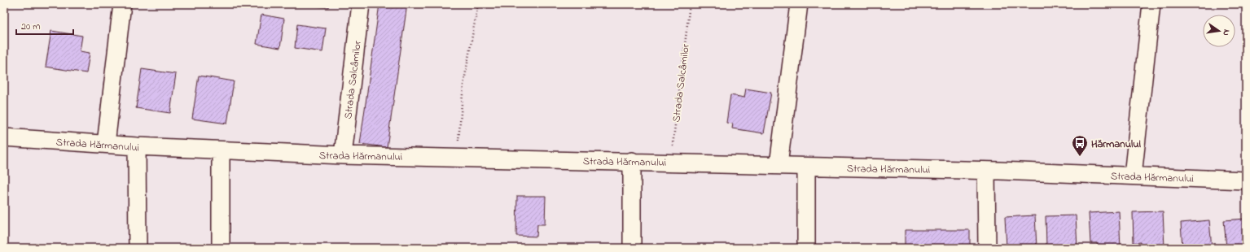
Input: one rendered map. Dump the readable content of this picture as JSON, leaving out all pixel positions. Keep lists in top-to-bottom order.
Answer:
{
  "streets": {
    "street": ["Strada Salcâmilor", "Strada Hărmanului"]
  },
  "crossings": [
    ["Strada Salcâmilor", "Strada Hărmanului"]
  ],
  "places": {
    "bus stop": ["Hărmanului"]
  },
  "scale_bar": "20 m",
  "north": "right"
}
